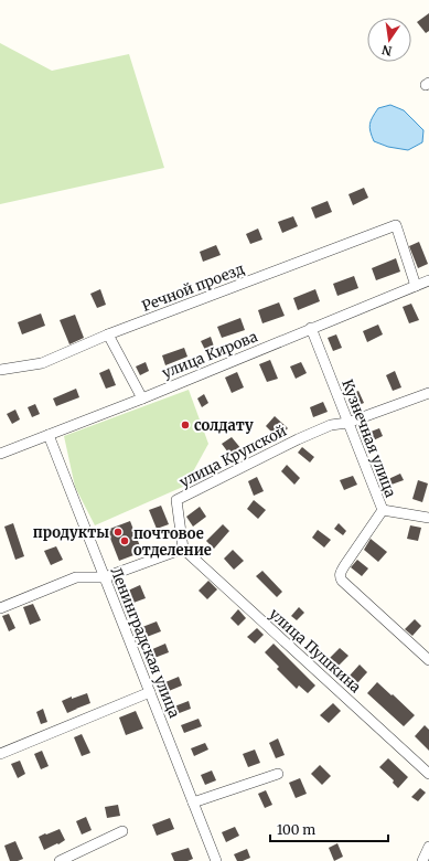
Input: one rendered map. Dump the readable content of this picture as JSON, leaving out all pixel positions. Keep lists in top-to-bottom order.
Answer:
{
  "streets": {
    "street": [
      "Речной проезд",
      "улица Кирова",
      "Кузнечная улица",
      "улица Крупской",
      "Ленинградская улица",
      "улица Пушкина"
    ]
  },
  "crossings": [
    ["Речной проезд", "улица Кирова"],
    ["улица Кирова", "Кузнечная улица"],
    ["улица Кирова", "Ленинградская улица"],
    ["Кузнечная улица", "улица Крупской"],
    ["улица Крупской", "улица Пушкина"]
  ],
  "places": ["солдату", "продукты", "почтовое отделение"],
  "scale_bar": "100 m",
  "north": "bottom"
}
